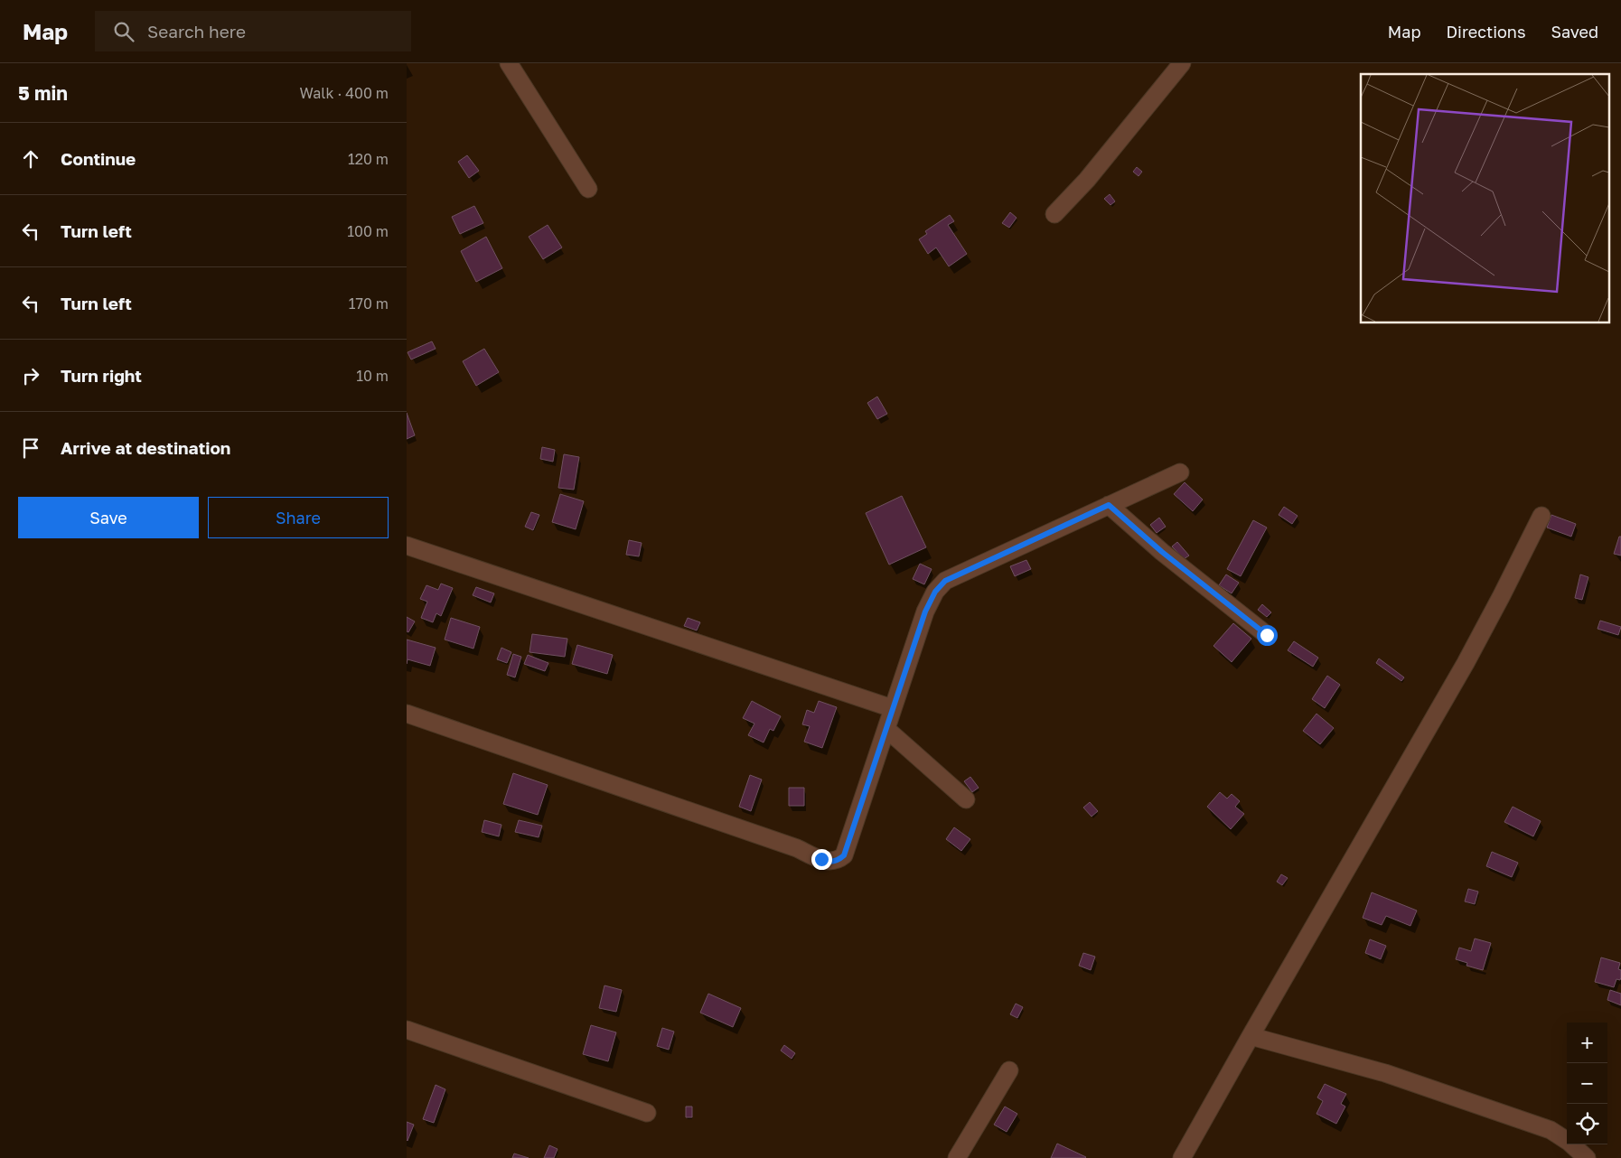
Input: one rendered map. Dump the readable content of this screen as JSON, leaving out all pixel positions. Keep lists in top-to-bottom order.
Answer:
{
  "page": {
    "header": "Map",
    "search": "Search here",
    "nav": ["Map", "Directions", "Saved"],
    "heading": ["5 min", "Walk · 400 m"],
    "list": [
      ["Continue", "120 m"],
      ["Turn left", "100 m"],
      ["Turn left", "170 m"],
      ["Turn right", "10 m"],
      "Arrive at destination"
    ],
    "buttons": ["Save", "Share"],
    "map_buttons": ["+", "−"]
  }
}
